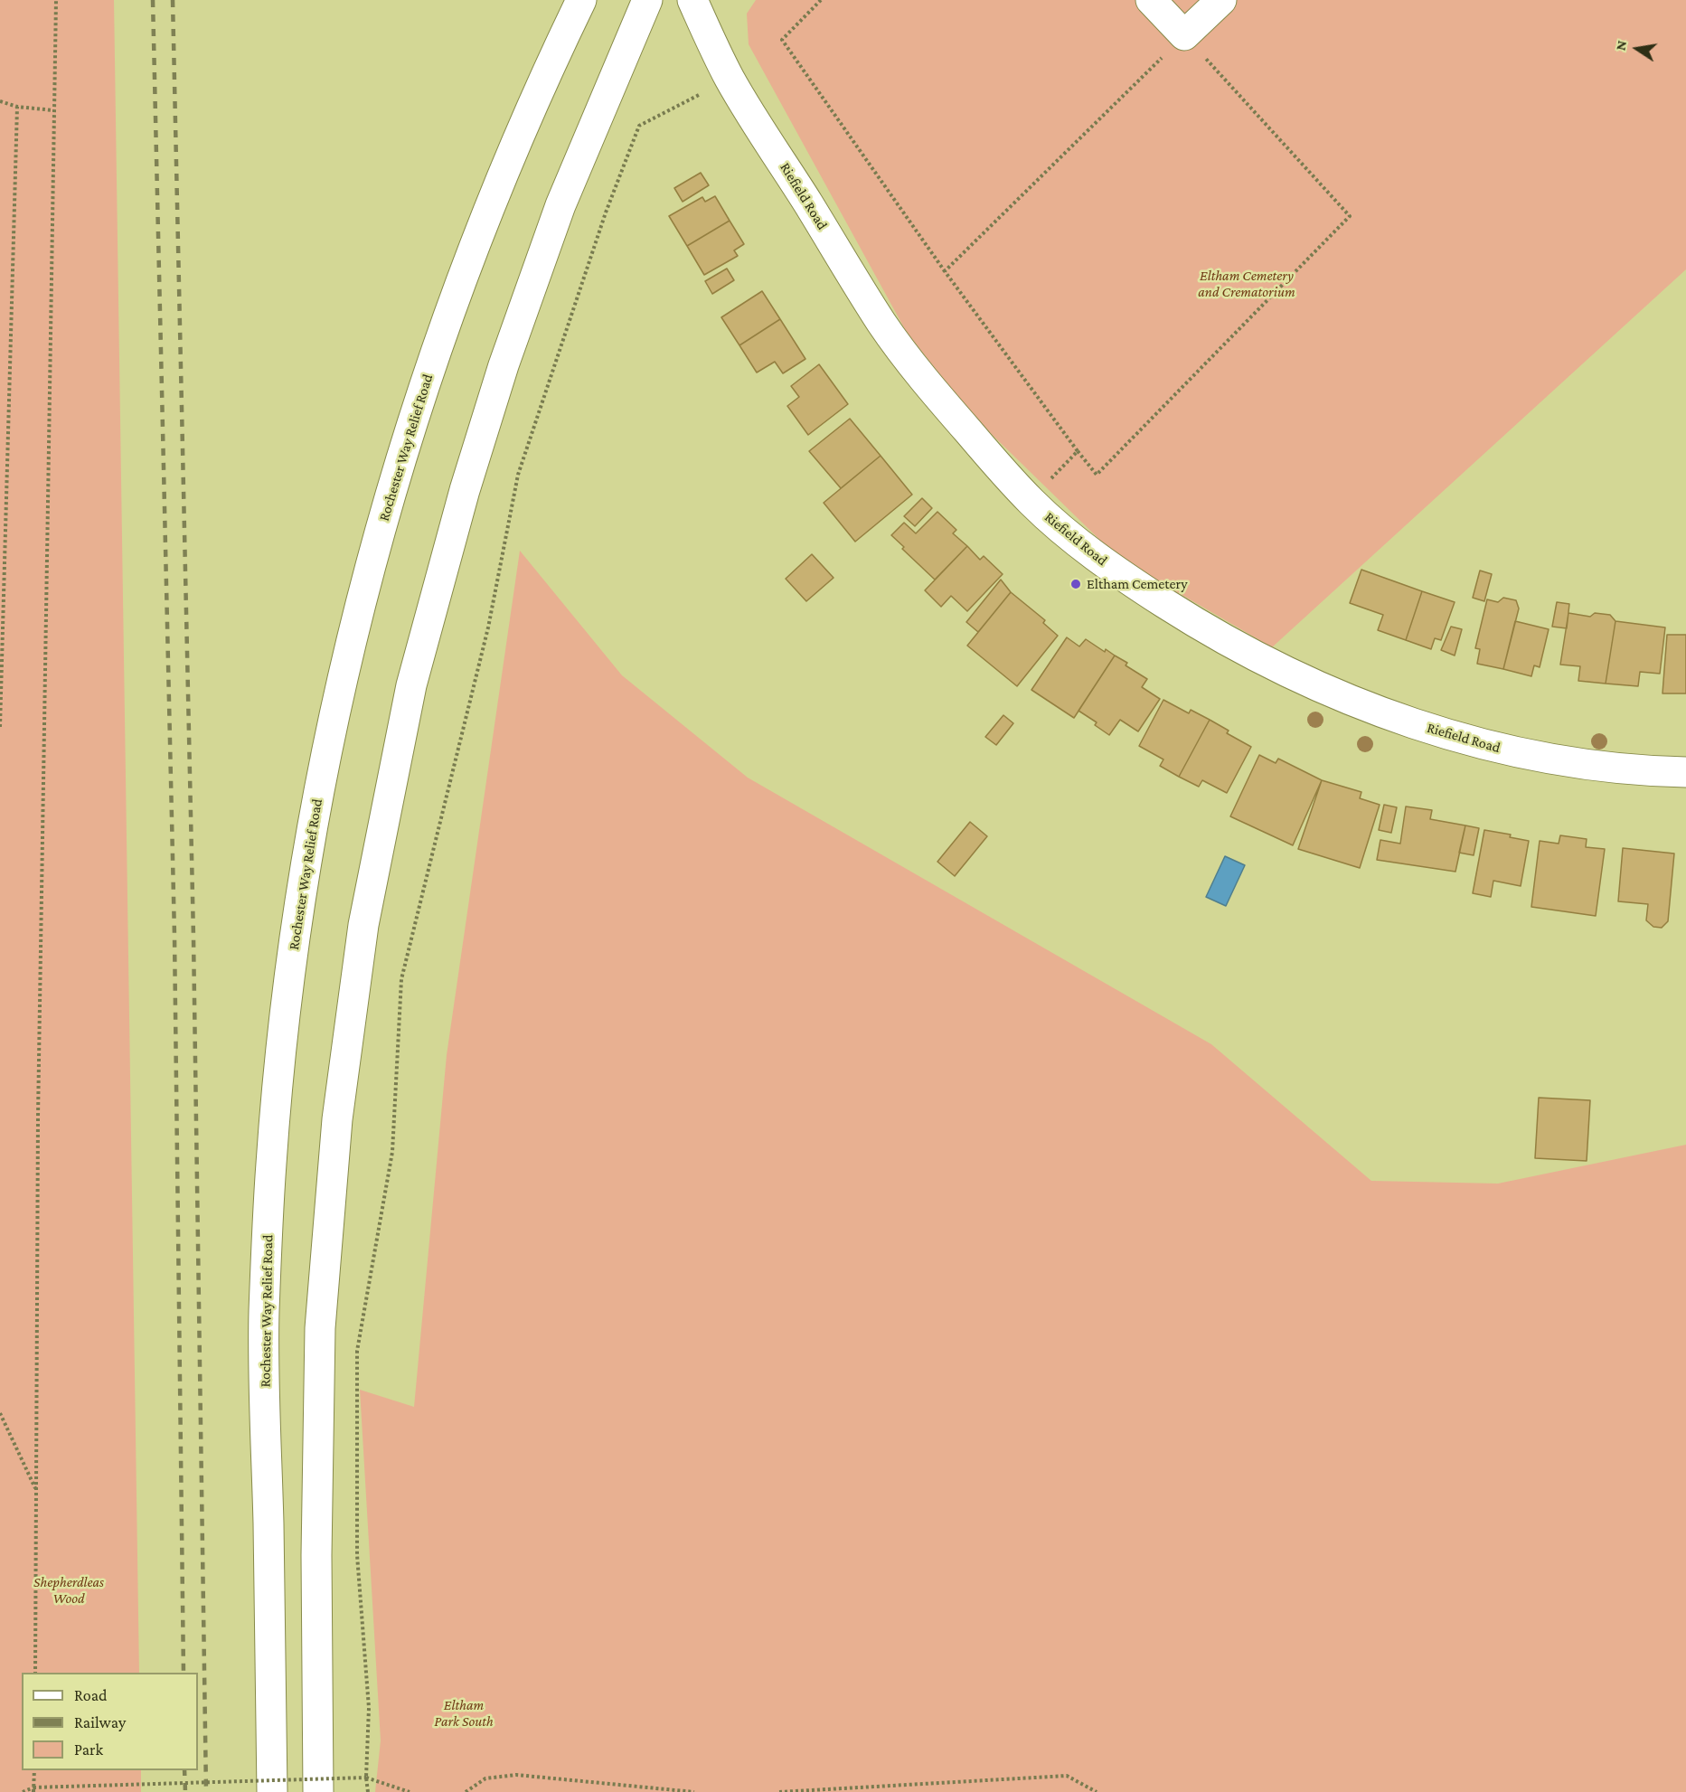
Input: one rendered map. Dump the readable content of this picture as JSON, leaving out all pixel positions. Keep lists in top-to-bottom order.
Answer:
{
  "streets": {
    "main road": ["Riefield Road", "Rochester Way Relief Road"]
  },
  "parks": ["Eltham Cemetery and Crematorium", "Shepherdleas Wood", "Eltham Park South"],
  "places": ["Eltham Cemetery"],
  "legend": ["Road", "Railway", "Park"],
  "north": "left"
}
